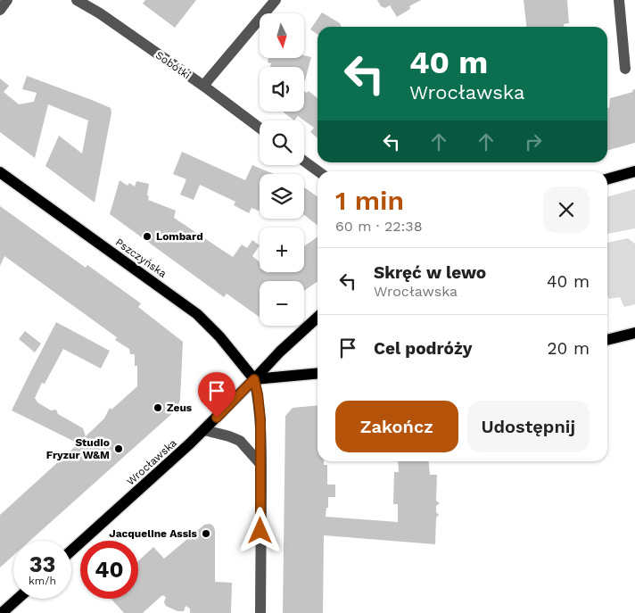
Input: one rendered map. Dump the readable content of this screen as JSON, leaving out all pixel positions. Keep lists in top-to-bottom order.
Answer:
{
  "streets": {
    "main road": ["Pszczyńska", "Wrocławska"],
    "street": ["Sobótki"]
  },
  "crossings": [
    ["Pszczyńska", "Wrocławska"]
  ],
  "places": [
    "Lombard",
    "Zeus",
    "Studio Fryzur W&M",
    "Jacqueline Assis"
  ],
  "north": "bottom",
  "page": {
    "map_buttons": ["+", "−"],
    "turn": ["40 m", "Wrocławska"],
    "heading": ["1 min", "60 m · 22:38"],
    "list": [
      {
        "name": "Skręć w lewo",
        "note": "Wrocławska",
        "value": "40 m"
      },
      {
        "name": "Cel podróży",
        "value": "20 m"
      }
    ],
    "buttons": ["Zakończ", "Udostępnij"],
    "speed": "33 km/h",
    "limit": "40"
  }
}
